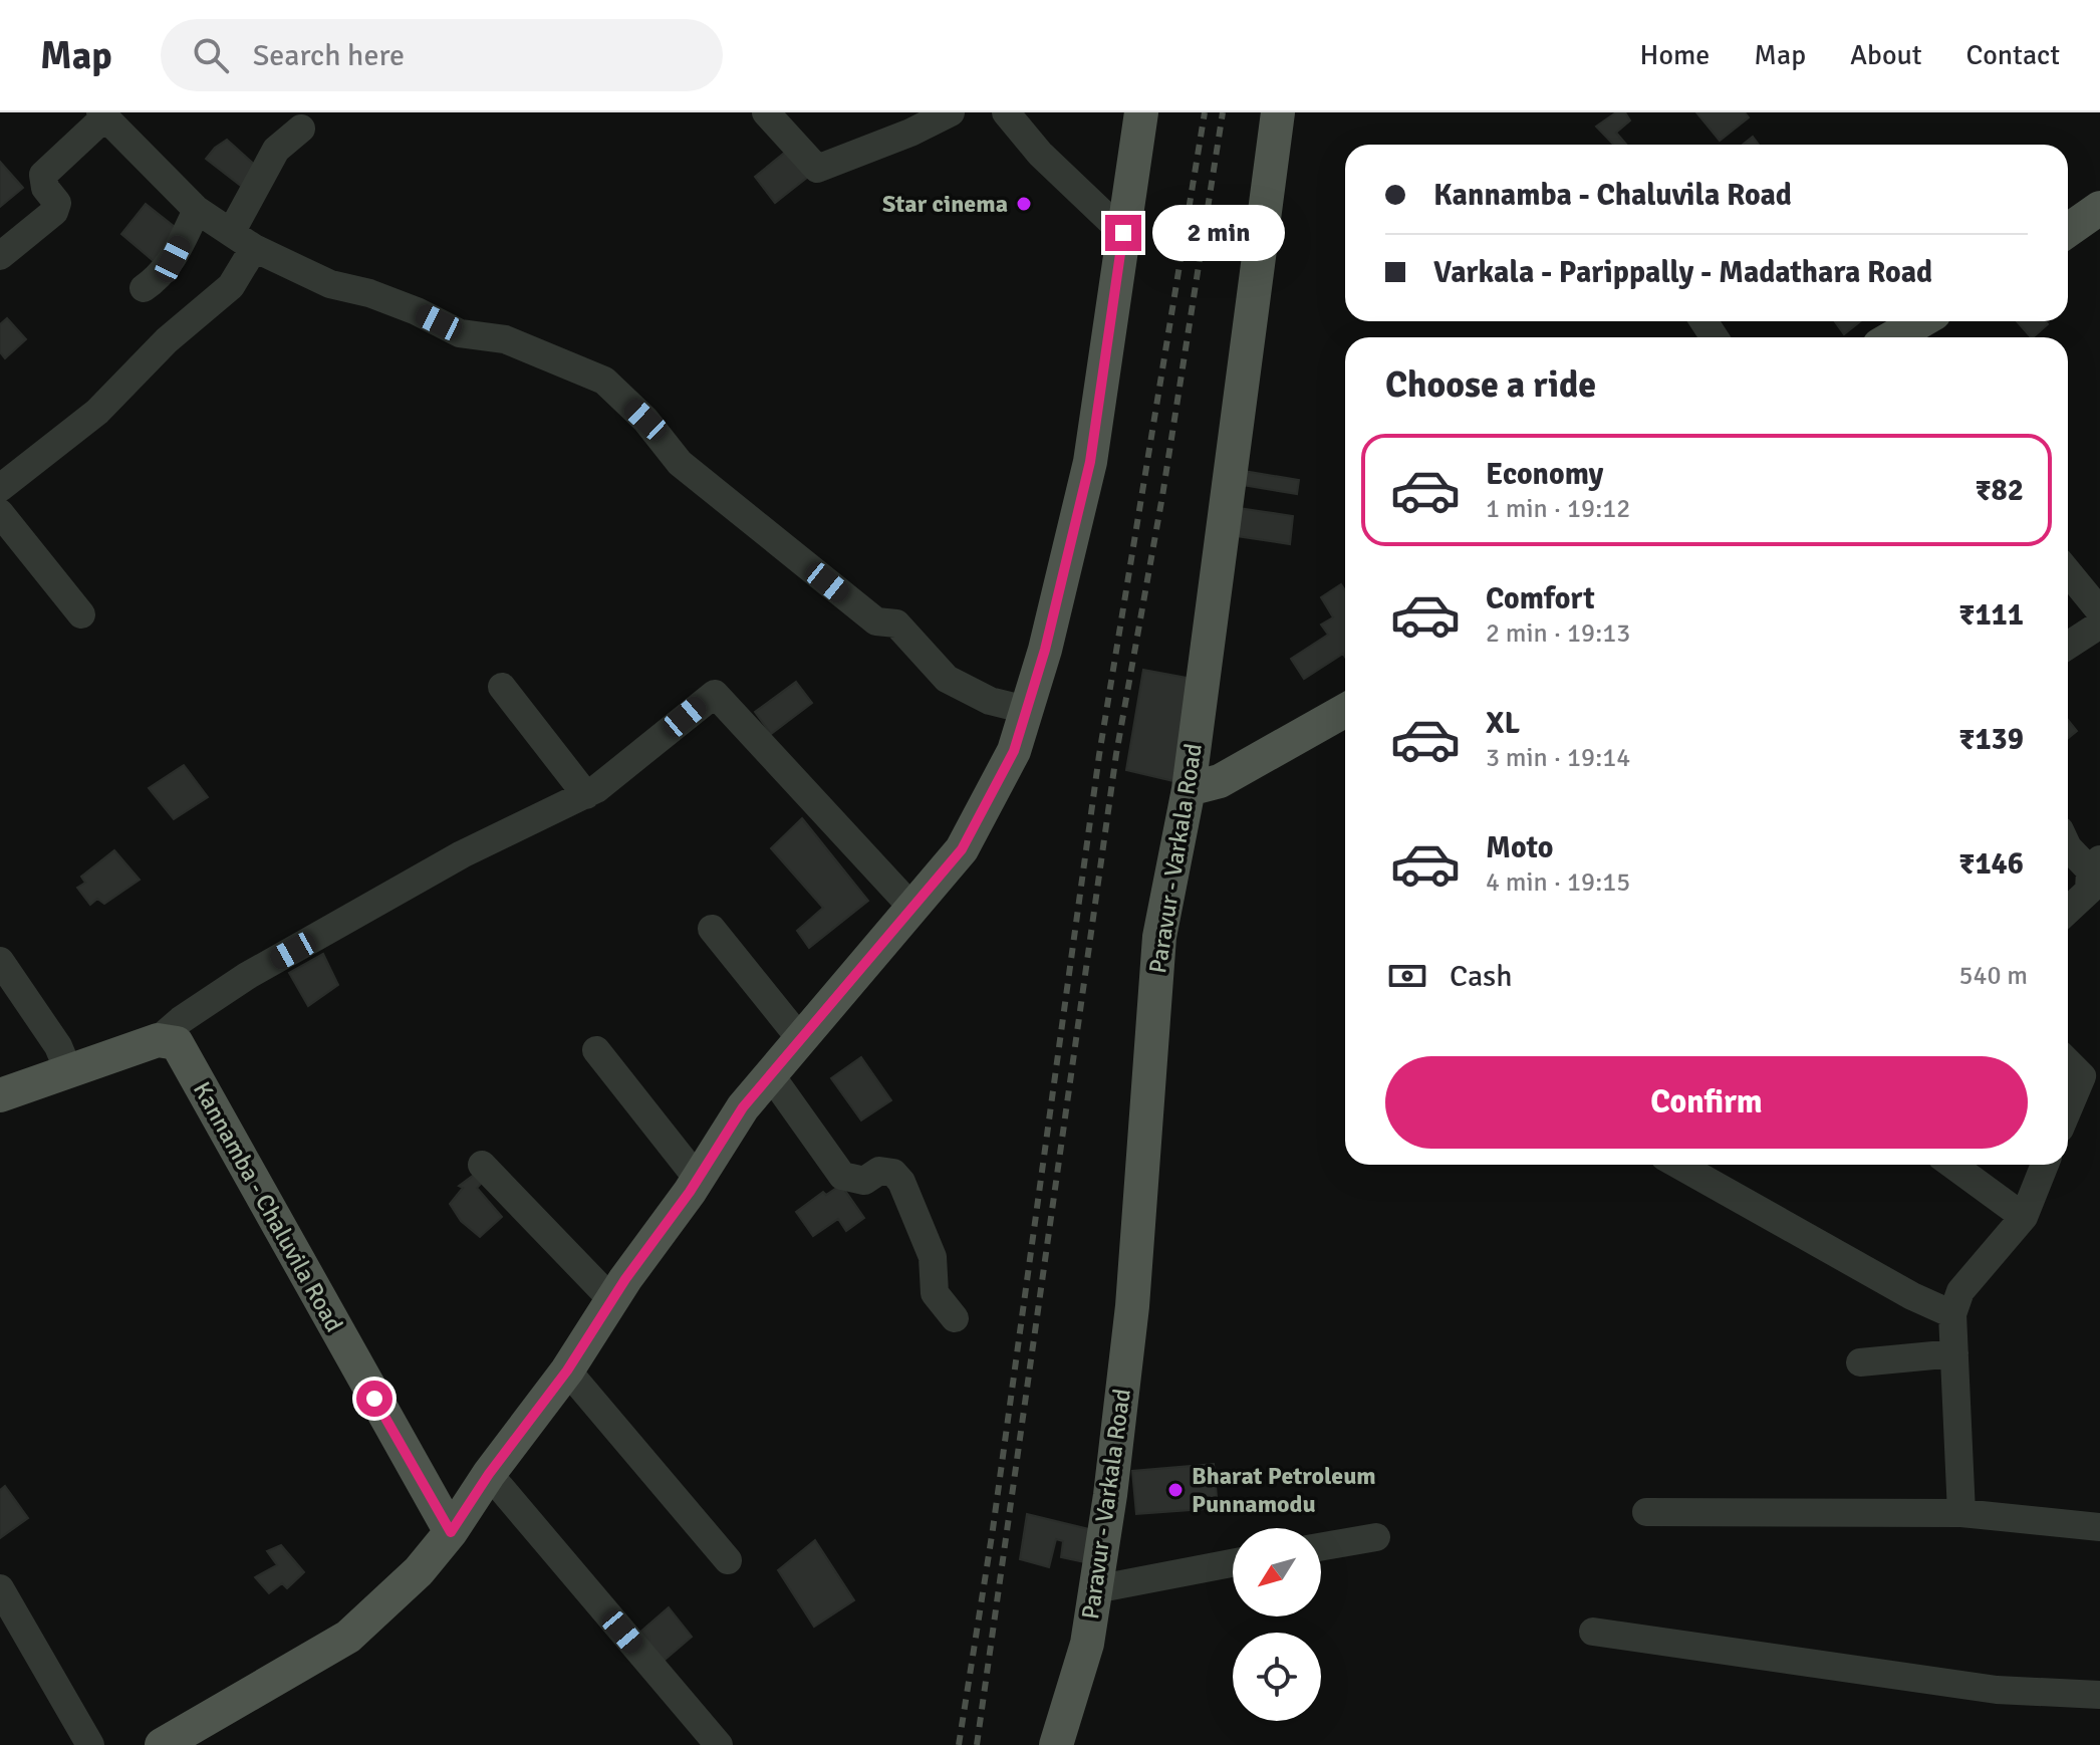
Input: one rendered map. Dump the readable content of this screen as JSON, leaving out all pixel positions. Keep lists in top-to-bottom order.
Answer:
{
  "streets": {
    "main road": ["Paravur - Varkala Road", "Kannamba - Chaluvila Road"]
  },
  "places": ["Star cinema", "Bharat Petroleum Punnamodu"],
  "north": "bottom left",
  "page": {
    "header": "Map",
    "search": "Search here",
    "nav": [
      "Home",
      "Map",
      "About",
      "Contact"
    ],
    "banner": ["Kannamba - Chaluvila Road", "Varkala - Parippally - Madathara Road"],
    "bubble": "2 min",
    "heading": "Choose a ride",
    "list": [
      {
        "name": "Economy",
        "note": "1 min · 19:12",
        "value": "₹82"
      },
      {
        "name": "Comfort",
        "note": "2 min · 19:13",
        "value": "₹111"
      },
      {
        "name": "XL",
        "note": "3 min · 19:14",
        "value": "₹139"
      },
      {
        "name": "Moto",
        "note": "4 min · 19:15",
        "value": "₹146"
      }
    ],
    "pay": ["Cash", "540 m"],
    "buttons": "Confirm"
  }
}
